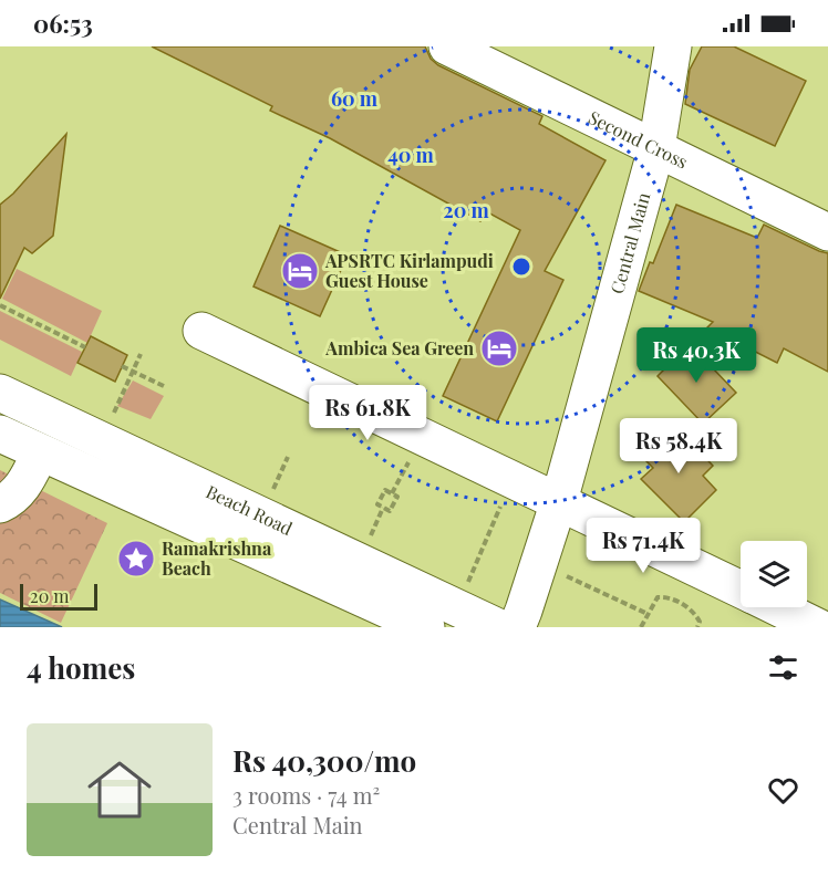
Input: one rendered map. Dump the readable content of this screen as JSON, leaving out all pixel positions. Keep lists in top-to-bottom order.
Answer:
{
  "streets": {
    "street": ["Second Cross", "Central Main", "Beach Road"]
  },
  "crossings": [
    ["Second Cross", "Central Main"]
  ],
  "places": {
    "hotel": ["APSRTC Kirlampudi Guest House", "Ambica Sea Green"],
    "place": ["Ramakrishna Beach"]
  },
  "scale_bar": "20 m",
  "page": {
    "status": "06:53",
    "price": [
      "Rs 40.3K",
      "Rs 61.8K",
      "Rs 58.4K",
      "Rs 71.4K"
    ],
    "scale": "20 m",
    "heading": "4 homes",
    "list": [
      {
        "name": "Rs 40,300/mo",
        "note": "3 rooms · 74 m² · Central Main"
      }
    ]
  },
  "rings": ["60 m", "40 m", "20 m"]
}
